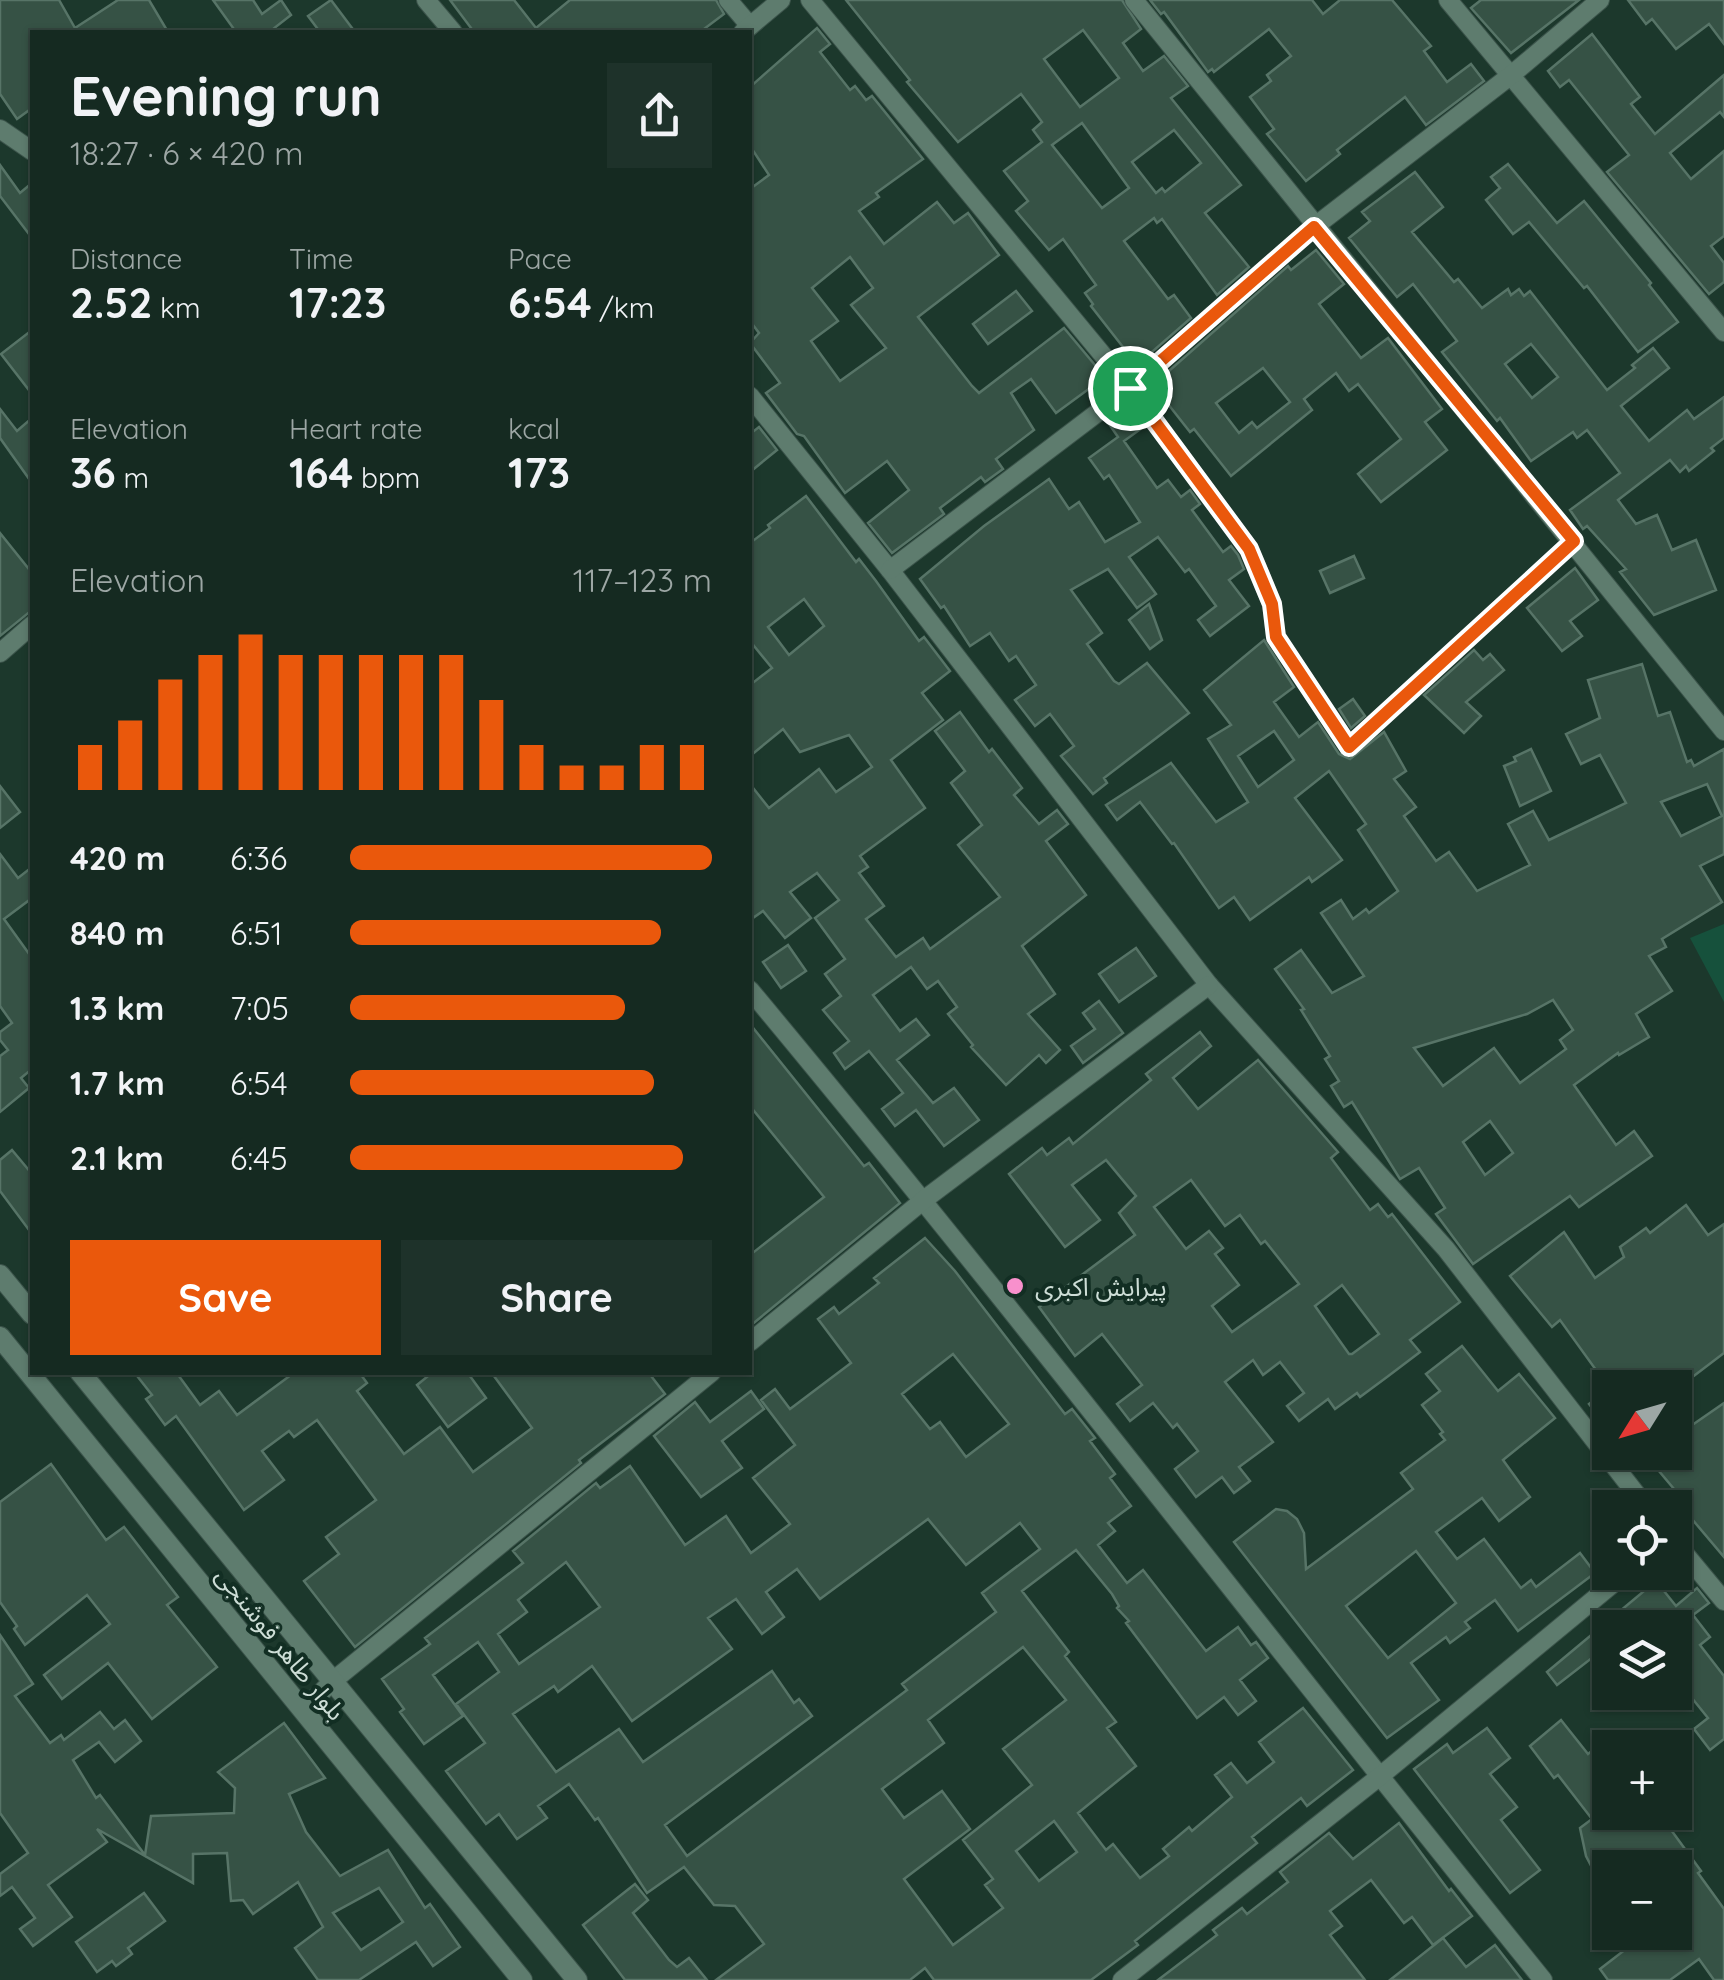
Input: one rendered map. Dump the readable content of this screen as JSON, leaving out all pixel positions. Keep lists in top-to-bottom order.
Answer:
{
  "streets": {
    "street": ["بلوار طاهر فوشنجی"]
  },
  "places": ["پیرایش اکبری"],
  "north": "bottom left",
  "page": {
    "heading": ["Evening run", "18:27 · 6 × 420 m"],
    "stats": [
      ["Distance", "2.52 km"],
      ["Time", "17:23"],
      ["Pace", "6:54 /km"],
      ["Elevation", "36 m"],
      ["Heart rate", "164 bpm"],
      ["kcal", "173"]
    ],
    "chart": ["Elevation", "117–123 m"],
    "list": [
      {
        "name": "420 m",
        "note": "6:36"
      },
      {
        "name": "840 m",
        "note": "6:51"
      },
      {
        "name": "1.3 km",
        "note": "7:05"
      },
      {
        "name": "1.7 km",
        "note": "6:54"
      },
      {
        "name": "2.1 km",
        "note": "6:45"
      }
    ],
    "buttons": ["Save", "Share"],
    "map_buttons": ["+", "−"]
  }
}
